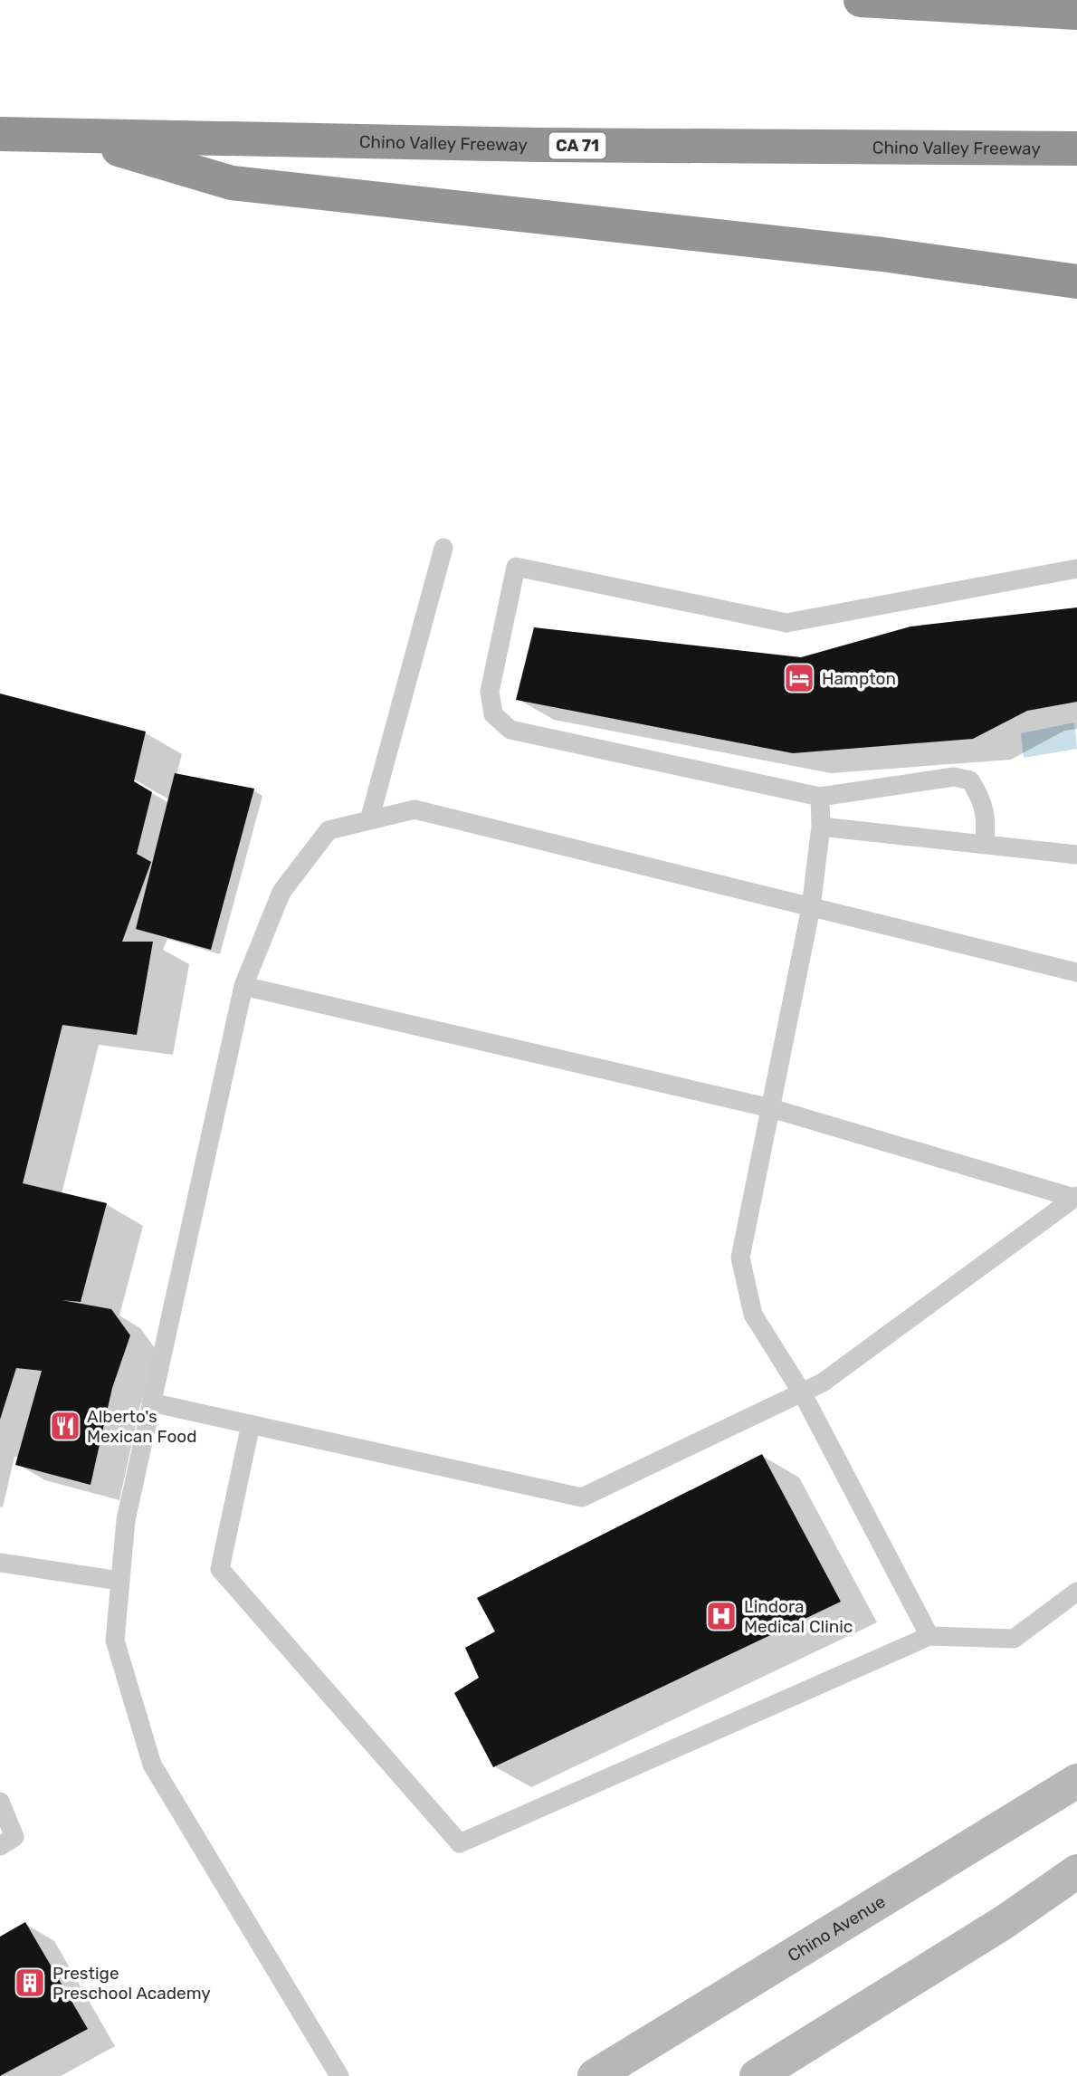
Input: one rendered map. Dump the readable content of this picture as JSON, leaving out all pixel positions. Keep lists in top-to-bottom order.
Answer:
{
  "streets": {
    "highway": ["Chino Valley Freeway", "CA 71"],
    "main road": ["Chino Avenue"]
  },
  "places": {
    "hotel": ["Hampton"],
    "restaurant": ["Alberto's Mexican Food"],
    "hospital": ["Lindora Medical Clinic"],
    "building": ["Prestige Preschool Academy"]
  }
}
